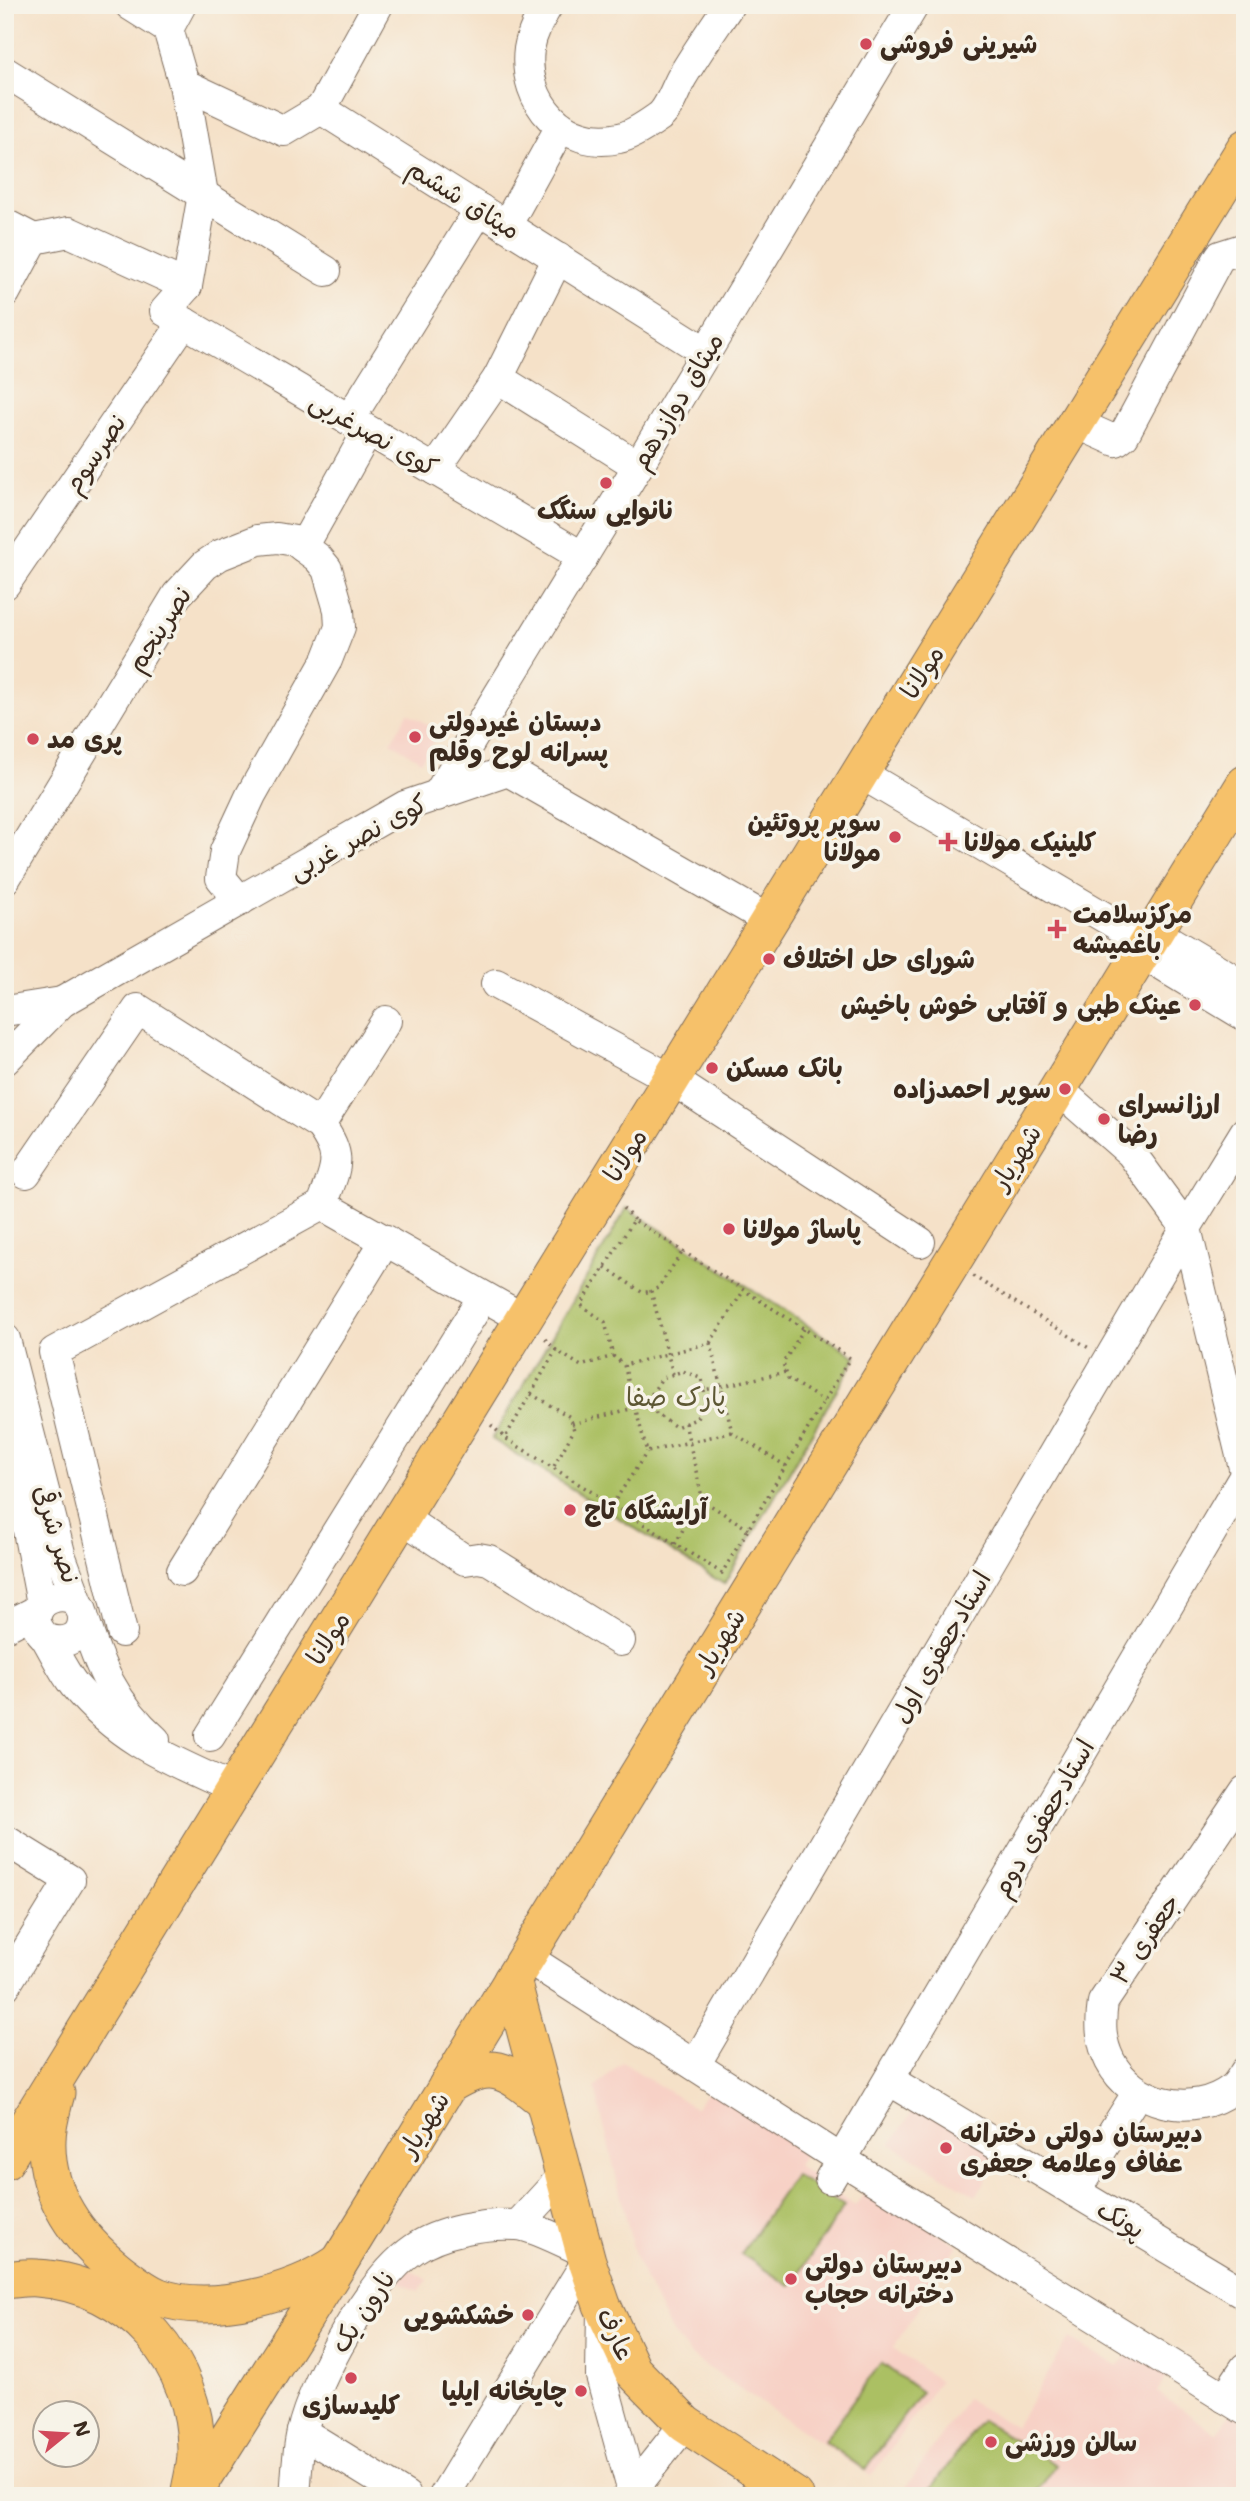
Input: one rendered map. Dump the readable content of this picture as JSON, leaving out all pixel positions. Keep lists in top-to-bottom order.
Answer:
{
  "streets": {
    "main road": ["مولانا", "شهریار", "عارف"],
    "street": [
      "میثاق ششم",
      "میثاق دوازدهم",
      "کوی نصرغربی",
      "نصرسوم",
      "نصرپنجم",
      "کوی نصر غربی",
      "نصر شرقی",
      "استادجعفری اول",
      "استادجعفری دوم",
      "جعفری ۳",
      "پونک",
      "نارون یک"
    ]
  },
  "crossings": [
    ["میثاق ششم", "میثاق دوازدهم"],
    ["میثاق دوازدهم", "کوی نصرغربی"],
    ["میثاق دوازدهم", "کوی نصر غربی"],
    ["کوی نصرغربی", "نصرسوم"],
    ["مولانا", "کوی نصر غربی"],
    ["شهریار", "عارف"],
    ["استادجعفری دوم", "پونک"],
    ["نارون یک", "عارف"]
  ],
  "parks": ["پارک صفا"],
  "places": {
    "other": [
      "شیرینی فروشی",
      "نانوایی سنگک",
      "دبستان غیردولتی پسرانه لوح وقلم",
      "پری مد",
      "سوپر پروتئین مولانا",
      "شورای حل اختلاف",
      "عینک طبی و آفتابی خوش باخیش",
      "بانک مسکن",
      "سوپر احمدزاده",
      "ارزانسرای رضا",
      "پاساژ مولانا",
      "آرایشگاه تاج",
      "دبیرستان دولتی دخترانه عفاف وعلامه جعفری",
      "دبیرستان دولتی دخترانه حجاب",
      "خشکشویی",
      "کلیدسازی",
      "چایخانه ایلیا",
      "سالن ورزشی"
    ],
    "health": ["کلینیک مولانا", "مرکزسلامت باغمیشه"]
  },
  "north": "right"
}
